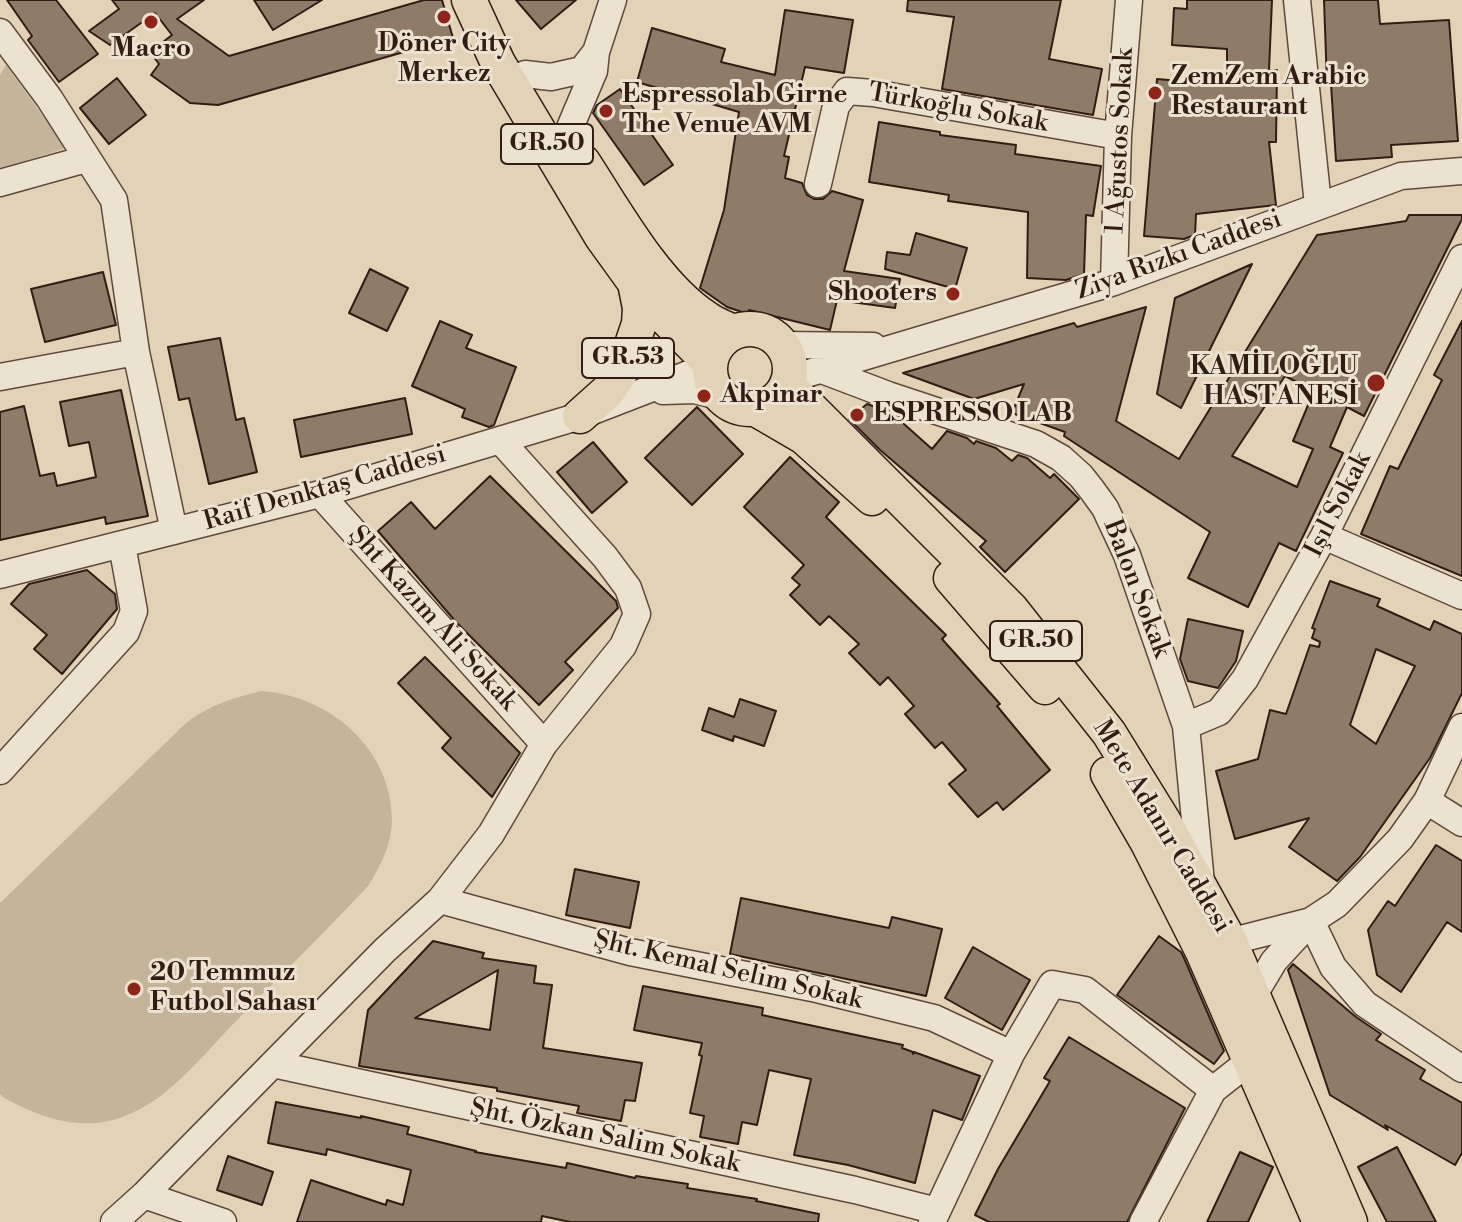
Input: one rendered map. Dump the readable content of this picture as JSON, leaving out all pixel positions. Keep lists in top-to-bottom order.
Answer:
{
  "streets": {
    "main road": ["GR.50", "GR.53", "Mete Adanır Caddesi"],
    "street": [
      "Türkoğlu Sokak",
      "1 Ağustos Sokak",
      "Ziya Rızkı Caddesi",
      "Raif Denktaş Caddesi",
      "Işıl Sokak",
      "Balon Sokak",
      "Şht Kazım Ali Sokak",
      "Şht. Kemal Selim Sokak",
      "Şht. Özkan Salim Sokak"
    ]
  },
  "crossings": [
    ["Türkoğlu Sokak", "1 Ağustos Sokak"],
    ["1 Ağustos Sokak", "Ziya Rızkı Caddesi"],
    ["GR.50", "Ziya Rızkı Caddesi"],
    ["GR.50", "GR.53"],
    ["GR.50", "Raif Denktaş Caddesi"],
    ["GR.50", "Mete Adanır Caddesi"],
    ["Ziya Rızkı Caddesi", "Raif Denktaş Caddesi"],
    ["Ziya Rızkı Caddesi", "Balon Sokak"],
    ["Ziya Rızkı Caddesi", "Mete Adanır Caddesi"],
    ["GR.53", "Raif Denktaş Caddesi"],
    ["Raif Denktaş Caddesi", "Şht Kazım Ali Sokak"],
    ["Raif Denktaş Caddesi", "Mete Adanır Caddesi"],
    ["Işıl Sokak", "Balon Sokak"],
    ["Balon Sokak", "Mete Adanır Caddesi"]
  ],
  "places": [
    "Döner City Merkez",
    "Macro",
    "ZemZem Arabic Restaurant",
    "Espressolab Girne The Venue AVM",
    "Shooters",
    "KAMİLOĞLU HASTANESİ",
    "Akpinar",
    "ESPRESSO LAB",
    "20 Temmuz Futbol Sahası"
  ]
}
